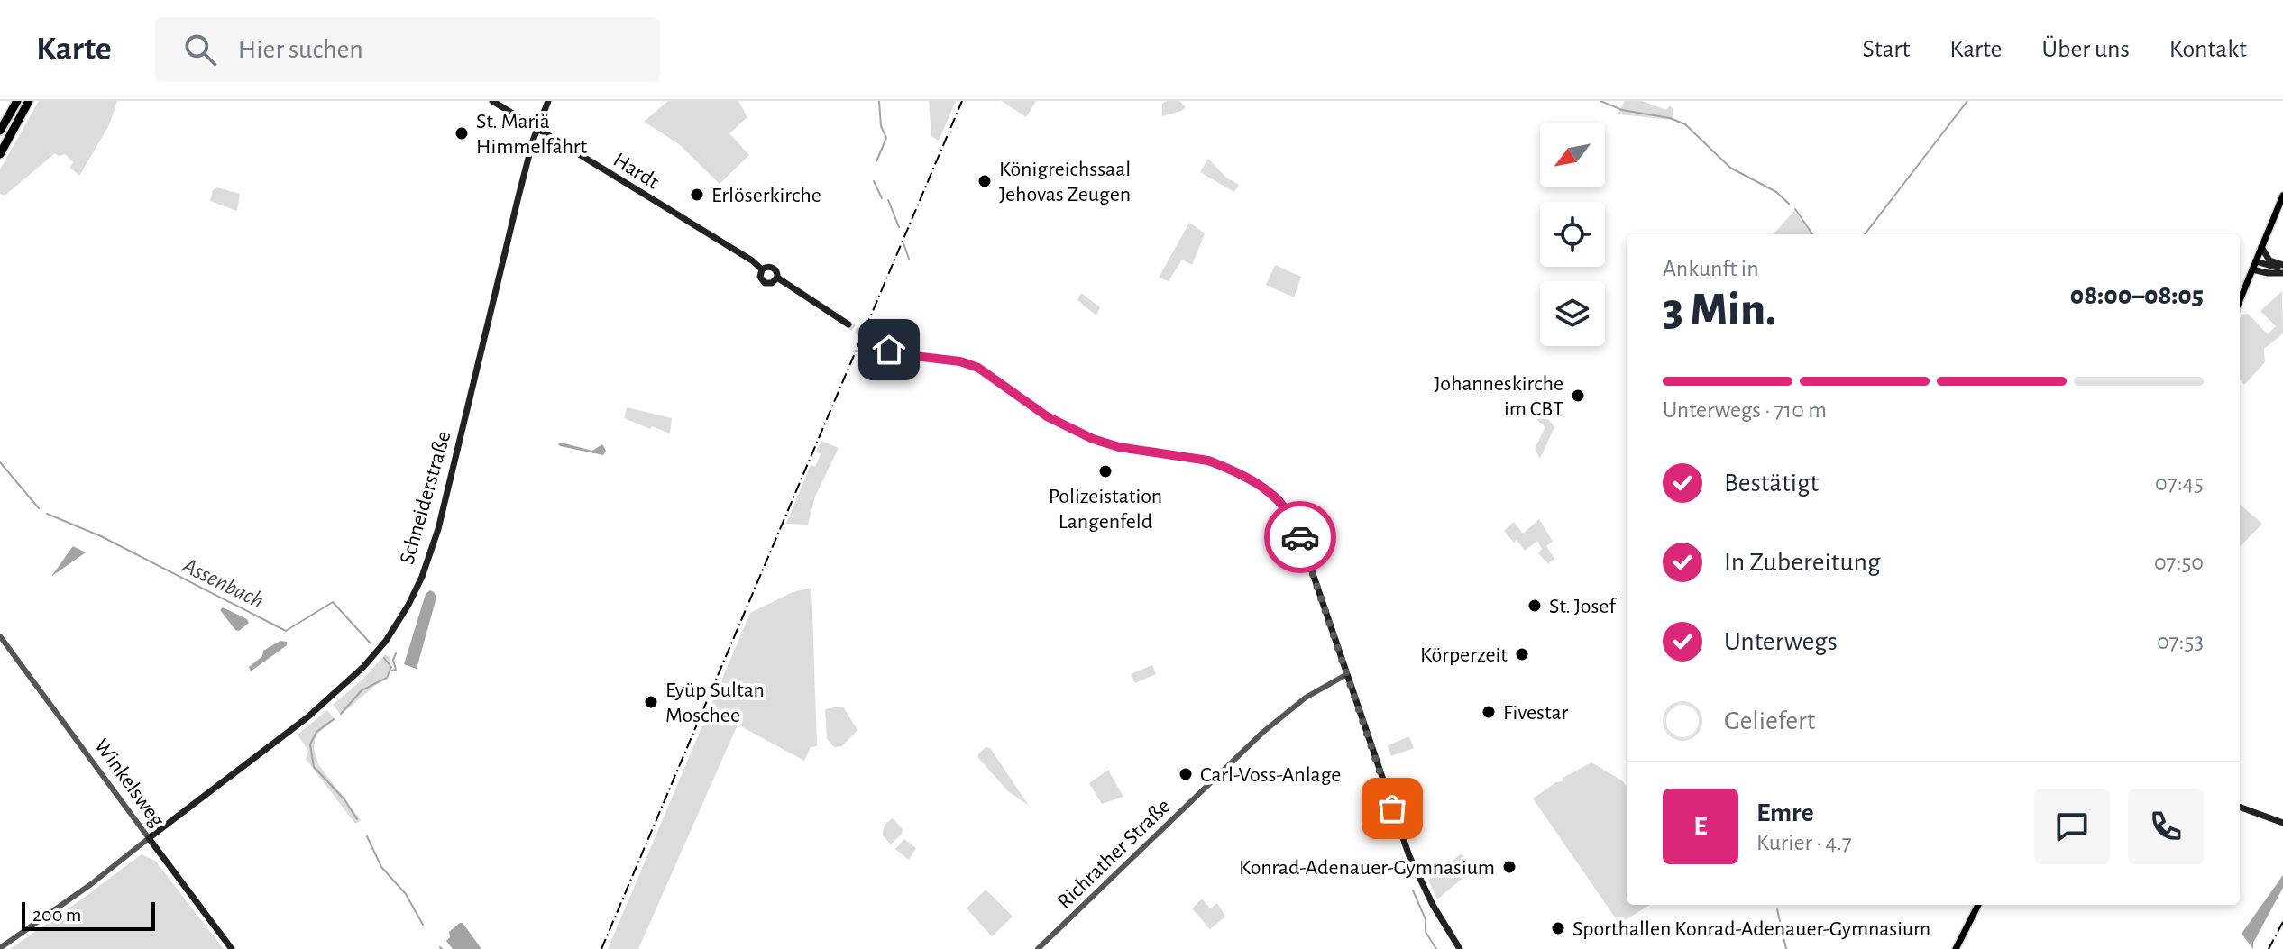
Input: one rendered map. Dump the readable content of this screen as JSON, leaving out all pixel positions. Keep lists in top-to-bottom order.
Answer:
{
  "streets": {
    "main road": ["Hardt", "Schneiderstraße", "Winkelsweg"],
    "street": ["Richrather Straße"]
  },
  "crossings": [
    ["Hardt", "Schneiderstraße"],
    ["Schneiderstraße", "Winkelsweg"]
  ],
  "water": ["Assenbach"],
  "places": [
    "St. Mariä Himmelfahrt",
    "Königreichssaal Jehovas Zeugen",
    "Erlöserkirche",
    "Johanneskirche im CBT",
    "Polizeistation Langenfeld",
    "St. Josef",
    "Körperzeit",
    "Eyüp Sultan Moschee",
    "Fivestar",
    "Carl-Voss-Anlage",
    "Konrad-Adenauer-Gymnasium",
    "Sporthallen Konrad-Adenauer-Gymnasium"
  ],
  "scale_bar": "200 m",
  "north": "bottom left",
  "page": {
    "header": "Karte",
    "search": "Hier suchen",
    "nav": [
      "Start",
      "Karte",
      "Über uns",
      "Kontakt"
    ],
    "heading": ["3 Min.", "Ankunft in", "08:00–08:05"],
    "panel": ["Emre", "Kurier · 4.7"],
    "bar": "Unterwegs · 710 m",
    "list": [
      ["Bestätigt", "07:45"],
      ["In Zubereitung", "07:50"],
      ["Unterwegs", "07:53"],
      "Geliefert"
    ],
    "round": "E",
    "scale": "200 m"
  }
}
